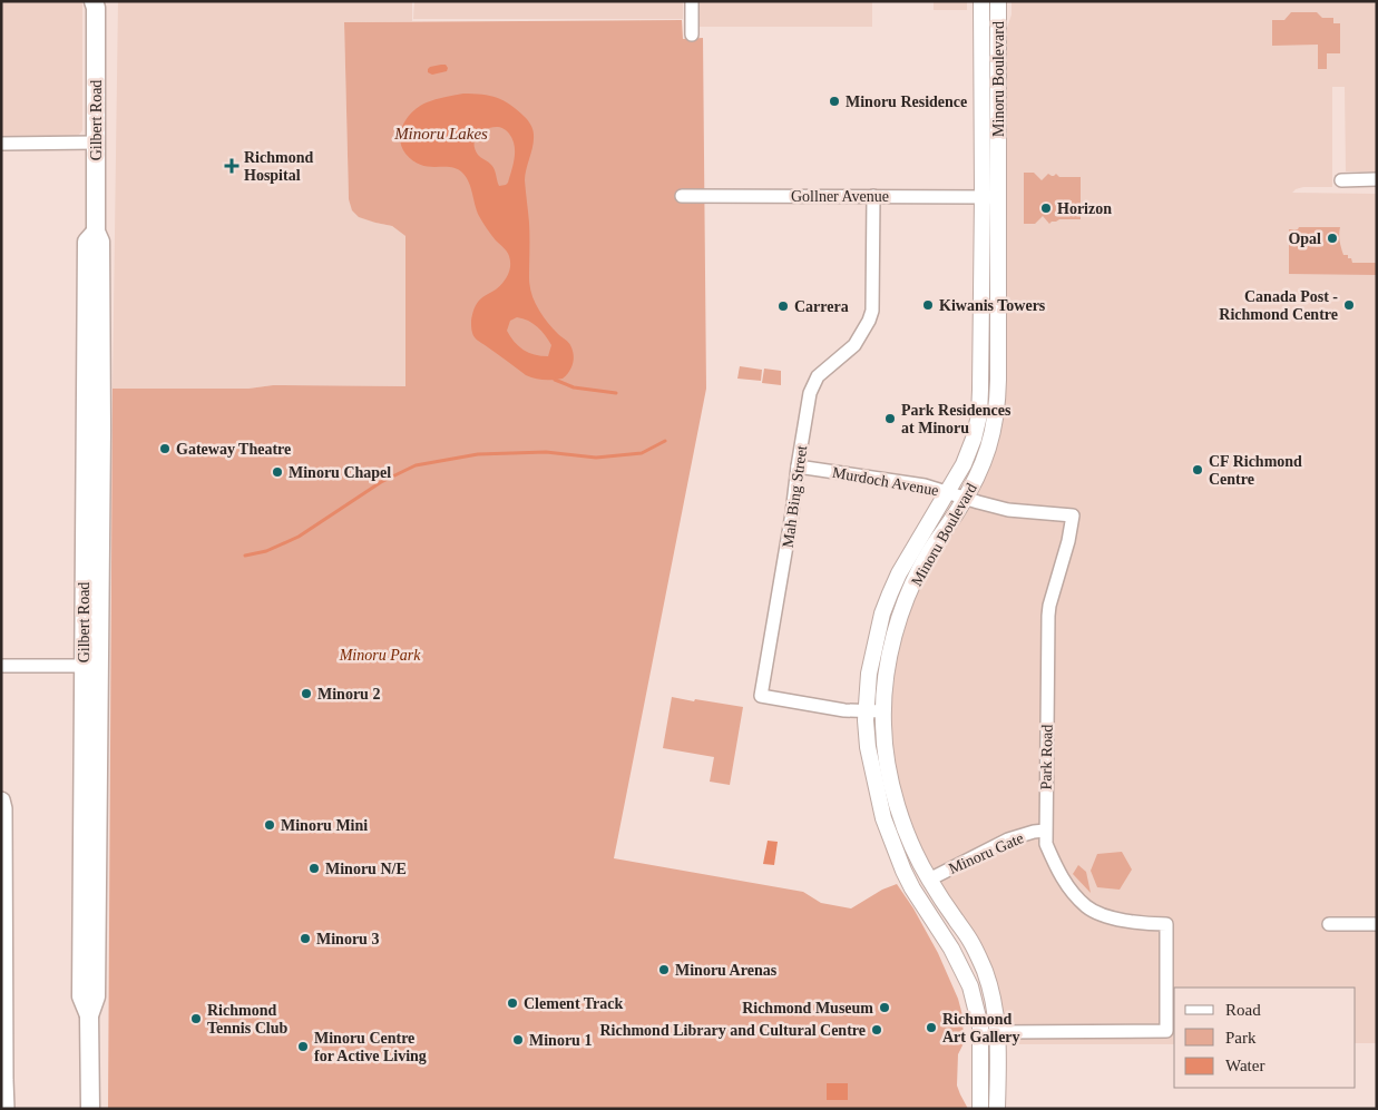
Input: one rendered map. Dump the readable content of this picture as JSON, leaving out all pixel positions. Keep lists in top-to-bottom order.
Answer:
{
  "streets": {
    "main road": ["Gilbert Road"],
    "street": [
      "Minoru Boulevard",
      "Gollner Avenue",
      "Murdoch Avenue",
      "Mah Bing Street",
      "Park Road",
      "Minoru Gate"
    ]
  },
  "crossings": [
    ["Minoru Boulevard", "Gollner Avenue"],
    ["Minoru Boulevard", "Murdoch Avenue"],
    ["Minoru Boulevard", "Mah Bing Street"],
    ["Minoru Boulevard", "Park Road"],
    ["Minoru Boulevard", "Minoru Gate"],
    ["Gollner Avenue", "Mah Bing Street"],
    ["Murdoch Avenue", "Mah Bing Street"],
    ["Murdoch Avenue", "Park Road"],
    ["Park Road", "Minoru Gate"]
  ],
  "water": ["Minoru Lakes"],
  "parks": ["Minoru Park"],
  "places": {
    "other": [
      "Minoru Residence",
      "Horizon",
      "Opal",
      "Kiwanis Towers",
      "Canada Post - Richmond Centre",
      "Carrera",
      "Park Residences at Minoru",
      "Gateway Theatre",
      "CF Richmond Centre",
      "Minoru Chapel",
      "Minoru 2",
      "Minoru Mini",
      "Minoru N/E",
      "Minoru 3",
      "Minoru Arenas",
      "Clement Track",
      "Richmond Museum",
      "Richmond Tennis Club",
      "Richmond Art Gallery",
      "Richmond Library and Cultural Centre",
      "Minoru 1",
      "Minoru Centre for Active Living"
    ],
    "health": ["Richmond Hospital"]
  },
  "legend": ["Road", "Park", "Water"]
}
